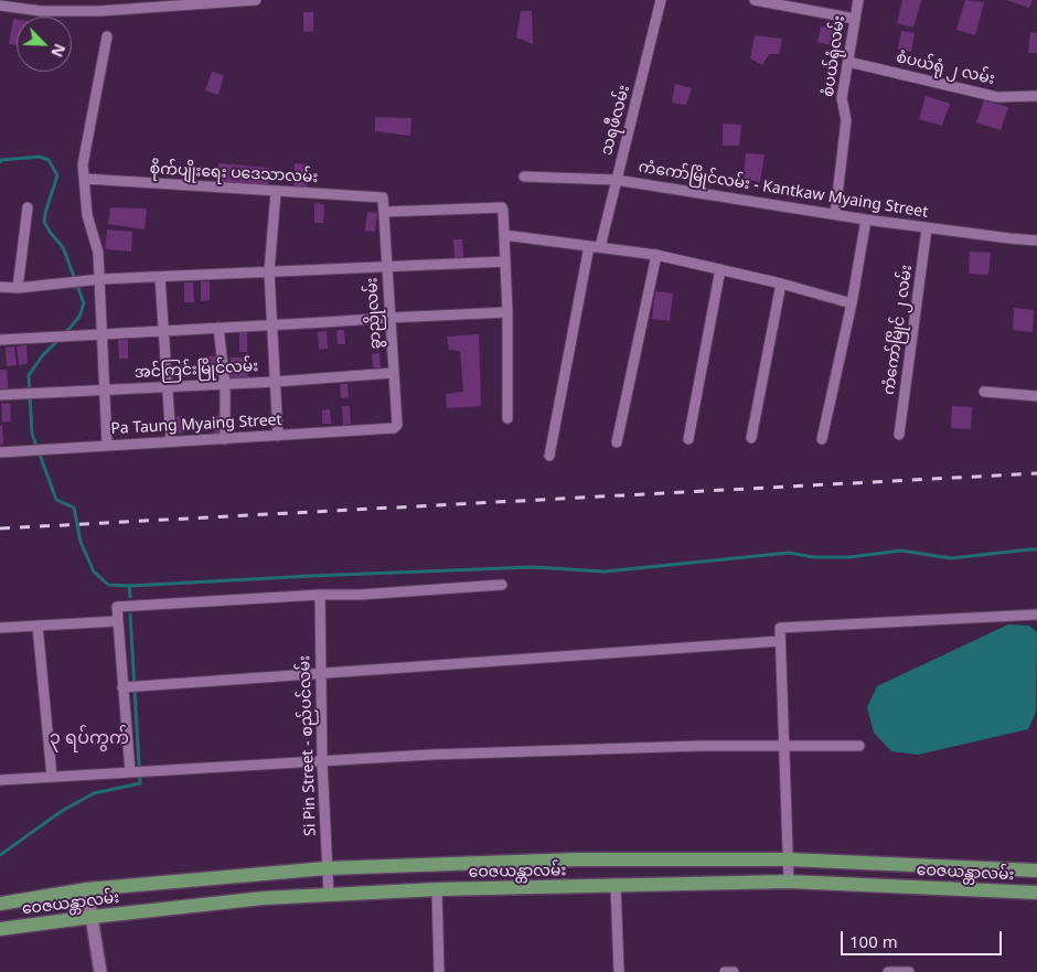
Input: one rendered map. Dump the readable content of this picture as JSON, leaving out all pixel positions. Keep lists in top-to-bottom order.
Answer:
{
  "streets": {
    "main road": ["ဝေဇယန္တာလမ်း"],
    "street": [
      "စံပယ်ရုံလမ်း",
      "စံပယ်ရုံ ၂ လမ်း",
      "သရဖီလမ်း",
      "စိုက်ပျိုးရေး ပဒေသာလမ်း",
      "ကံကော်မြိုင်လမ်း - Kantkaw Myaing Street",
      "ခွာညိုလမ်း",
      "ကံကော်မြိုင် ၂ လမ်း",
      "အင်ကြင်းမြိုင်လမ်း",
      "Pa Taung Myaing Street",
      "Si Pin Street - စည်ပင်လမ်း"
    ]
  },
  "crossings": [
    ["စံပယ်ရုံလမ်း", "စံပယ်ရုံ ၂ လမ်း"],
    ["စံပယ်ရုံလမ်း", "ကံကော်မြိုင်လမ်း - Kantkaw Myaing Street"],
    ["သရဖီလမ်း", "ကံကော်မြိုင်လမ်း - Kantkaw Myaing Street"],
    ["စိုက်ပျိုးရေး ပဒေသာလမ်း", "ခွာညိုလမ်း"],
    ["ကံကော်မြိုင်လမ်း - Kantkaw Myaing Street", "ကံကော်မြိုင် ၂ လမ်း"],
    ["ခွာညိုလမ်း", "အင်ကြင်းမြိုင်လမ်း"],
    ["ခွာညိုလမ်း", "Pa Taung Myaing Street"],
    ["Si Pin Street - စည်ပင်လမ်း", "ဝေဇယန္တာလမ်း"]
  ],
  "districts": ["၃ ရပ်ကွက်"],
  "scale_bar": "100 m",
  "north": "bottom right"
}
